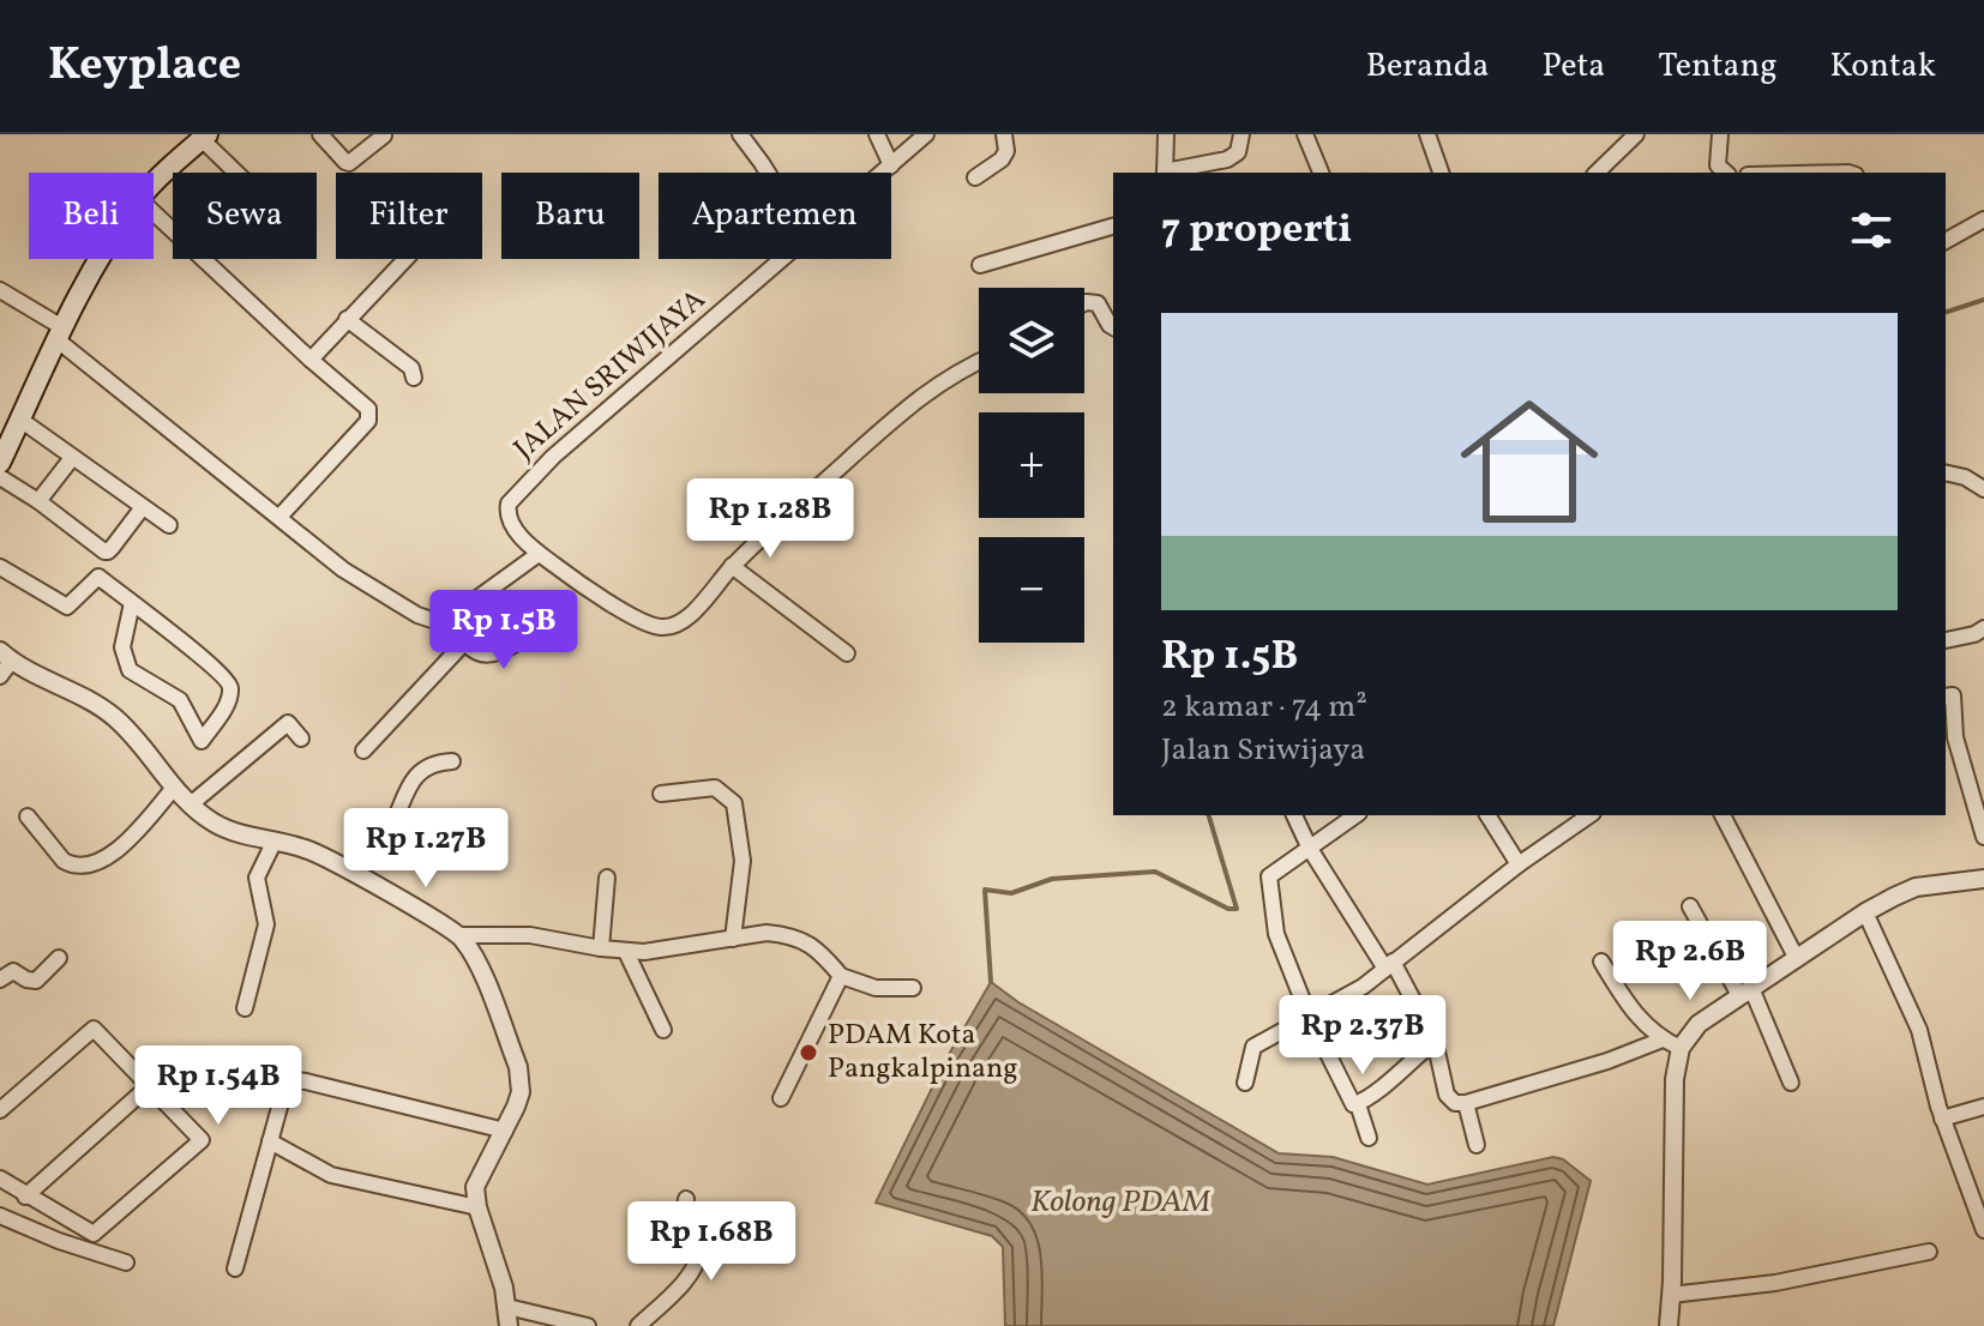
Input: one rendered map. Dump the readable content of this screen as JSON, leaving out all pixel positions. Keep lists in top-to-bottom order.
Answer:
{
  "streets": {
    "street": ["JALAN SRIWIJAYA"]
  },
  "water": ["Kolong PDAM"],
  "places": ["PDAM Kota Pangkalpinang"],
  "page": {
    "header": "Keyplace",
    "nav": [
      "Beranda",
      "Peta",
      "Tentang",
      "Kontak"
    ],
    "chip": [
      "Beli",
      "Sewa",
      "Filter",
      "Baru",
      "Apartemen"
    ],
    "heading": "7 properti",
    "map_buttons": ["+", "−"],
    "list": [
      {
        "name": "Rp 1.5B",
        "note": "2 kamar · 74 m² · Jalan Sriwijaya"
      }
    ],
    "price": [
      "Rp 1.28B",
      "Rp 1.5B",
      "Rp 1.27B",
      "Rp 2.6B",
      "Rp 2.37B",
      "Rp 1.54B",
      "Rp 1.68B"
    ]
  }
}
